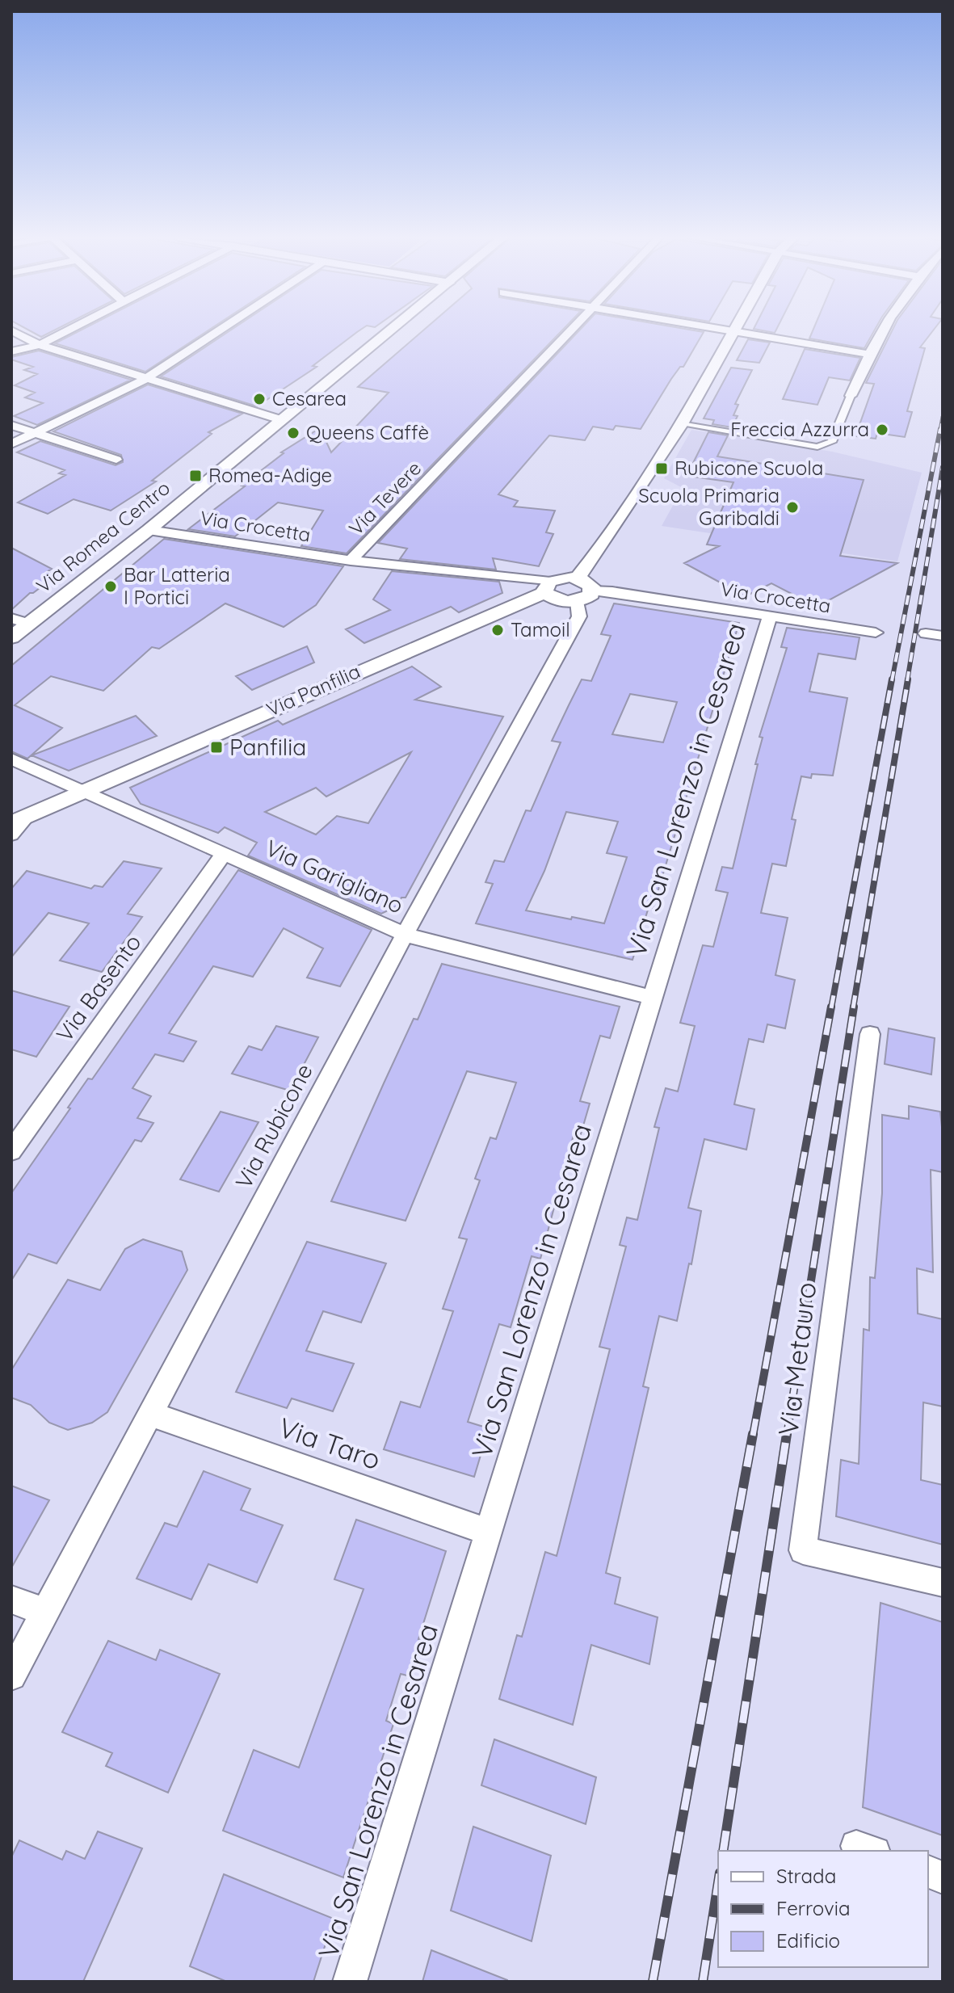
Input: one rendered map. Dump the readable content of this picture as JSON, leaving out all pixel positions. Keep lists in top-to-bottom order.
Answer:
{
  "streets": {
    "street": [
      "Via Tevere",
      "Via Crocetta",
      "Via Romea Centro",
      "Via Panfilia",
      "Via San Lorenzo in Cesarea",
      "Via Garigliano",
      "Via Basento",
      "Via Rubicone",
      "Via Metauro",
      "Via Taro"
    ]
  },
  "crossings": [
    ["Via Tevere", "Via Crocetta"],
    ["Via Crocetta", "Via Romea Centro"],
    ["Via Crocetta", "Via Panfilia"],
    ["Via Crocetta", "Via San Lorenzo in Cesarea"],
    ["Via Crocetta", "Via Rubicone"],
    ["Via Panfilia", "Via Garigliano"],
    ["Via San Lorenzo in Cesarea", "Via Garigliano"],
    ["Via San Lorenzo in Cesarea", "Via Taro"],
    ["Via Garigliano", "Via Basento"],
    ["Via Garigliano", "Via Rubicone"],
    ["Via Rubicone", "Via Taro"]
  ],
  "places": {
    "other": [
      "Cesarea",
      "Freccia Azzurra",
      "Queens Caffè",
      "Scuola Primaria Garibaldi",
      "Bar Latteria I Portici",
      "Tamoil"
    ],
    "transit": ["Rubicone Scuola", "Romea-Adige", "Panfilia"]
  },
  "legend": ["Strada", "Ferrovia", "Edificio"]
}
